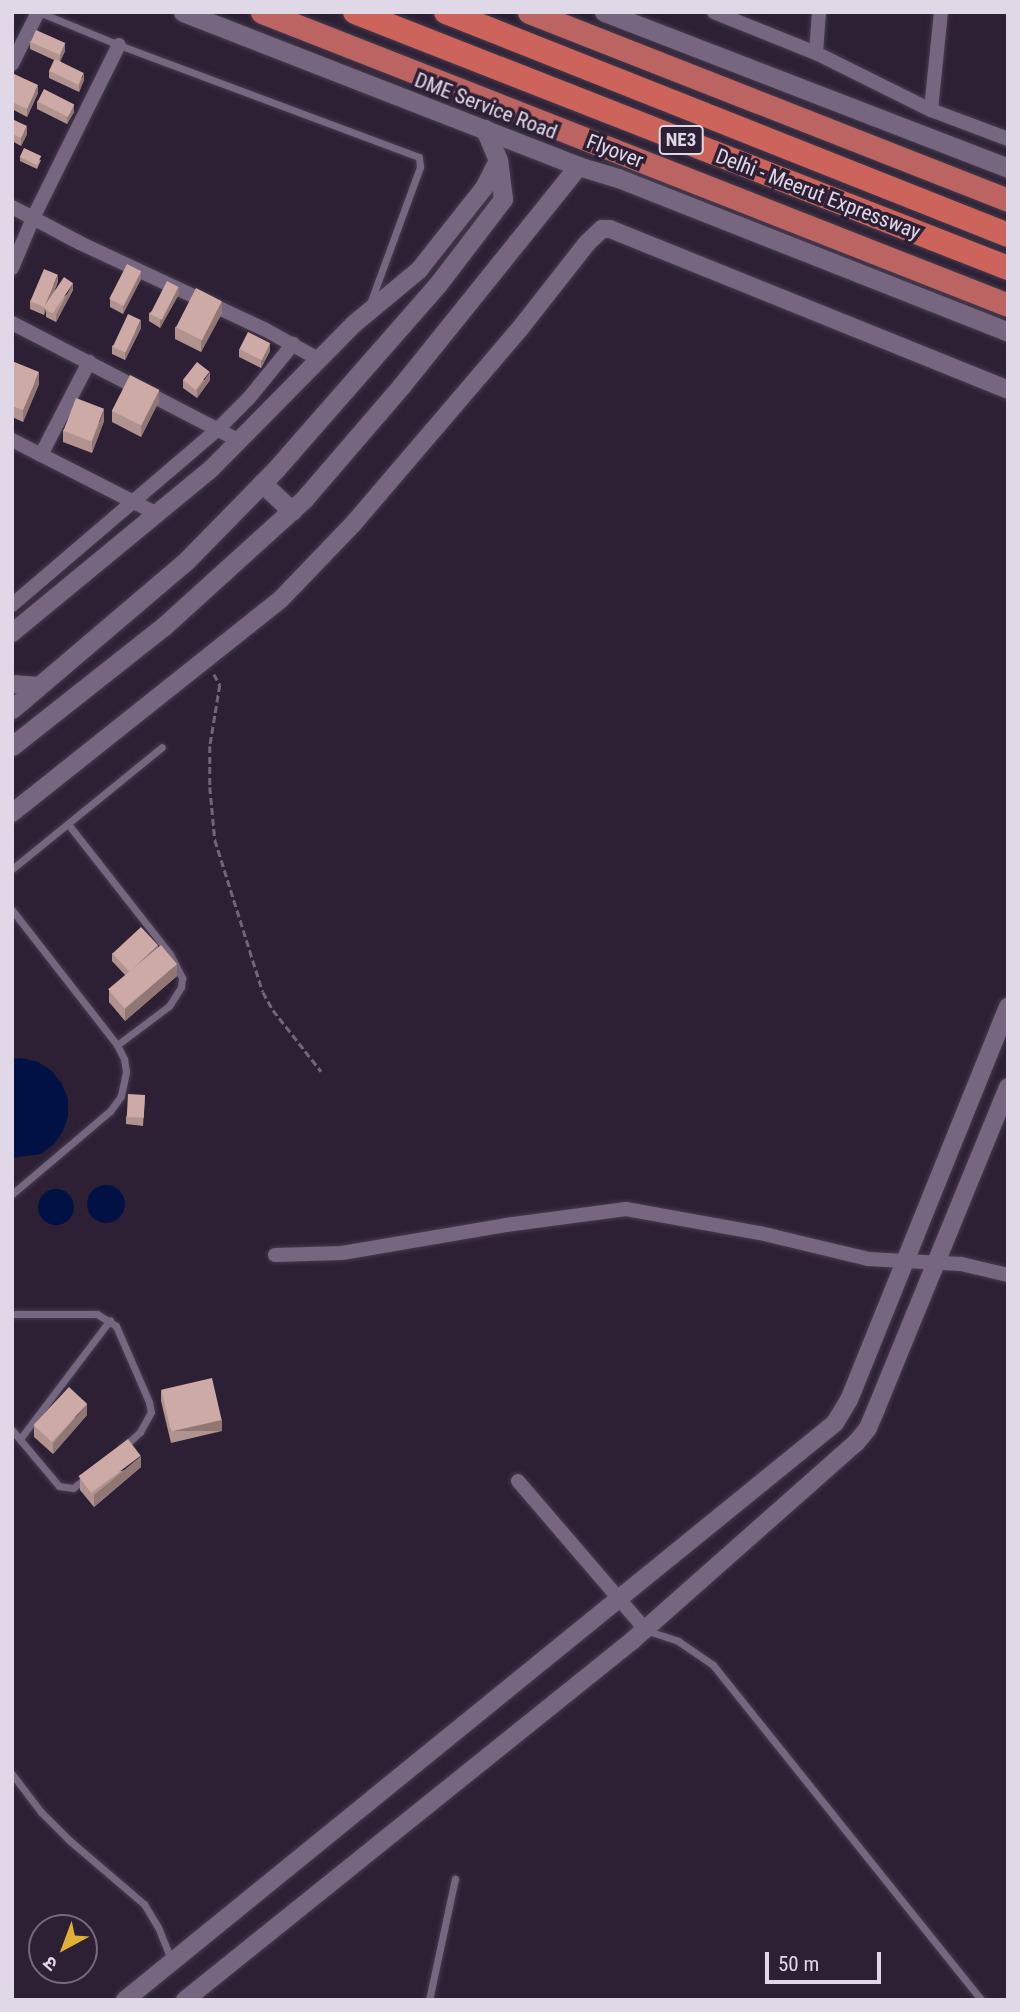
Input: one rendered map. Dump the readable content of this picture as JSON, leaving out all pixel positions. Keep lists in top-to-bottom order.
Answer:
{
  "streets": {
    "highway": ["NE3", "Flyover", "Delhi - Meerut Expressway"],
    "main road": ["DME Service Road"]
  },
  "scale_bar": "50 m",
  "north": "bottom left"
}
